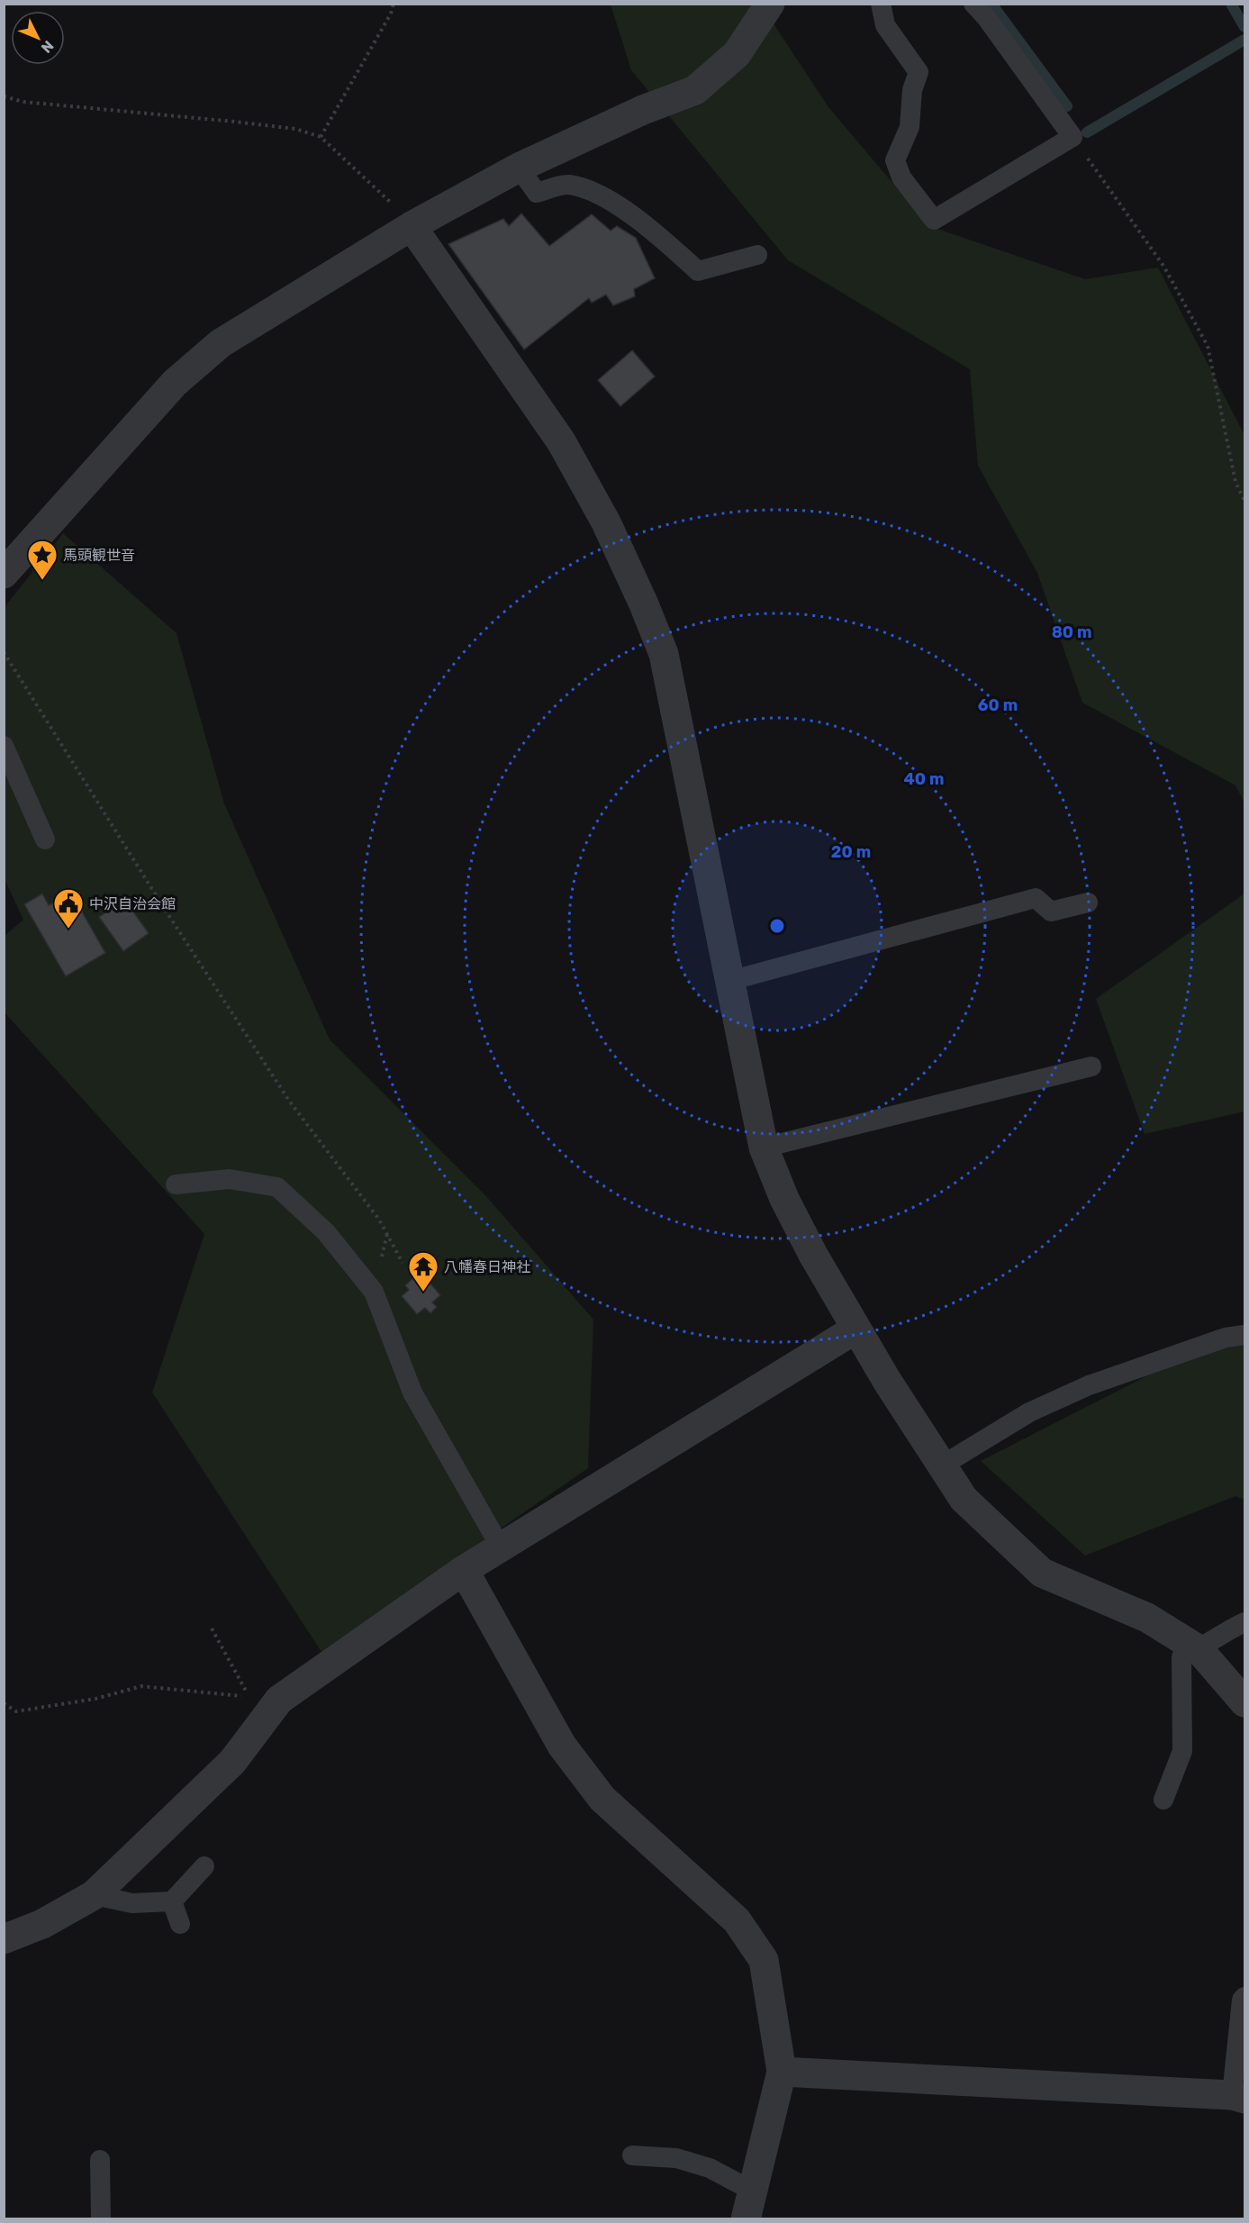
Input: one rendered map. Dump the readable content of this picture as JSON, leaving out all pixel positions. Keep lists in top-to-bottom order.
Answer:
{
  "places": {
    "place": ["馬頭観世音"],
    "public building": ["中沢自治会館"],
    "temple": ["八幡春日神社"]
  },
  "north": "bottom right",
  "rings": [
    "80 m",
    "60 m",
    "40 m",
    "20 m"
  ]
}
